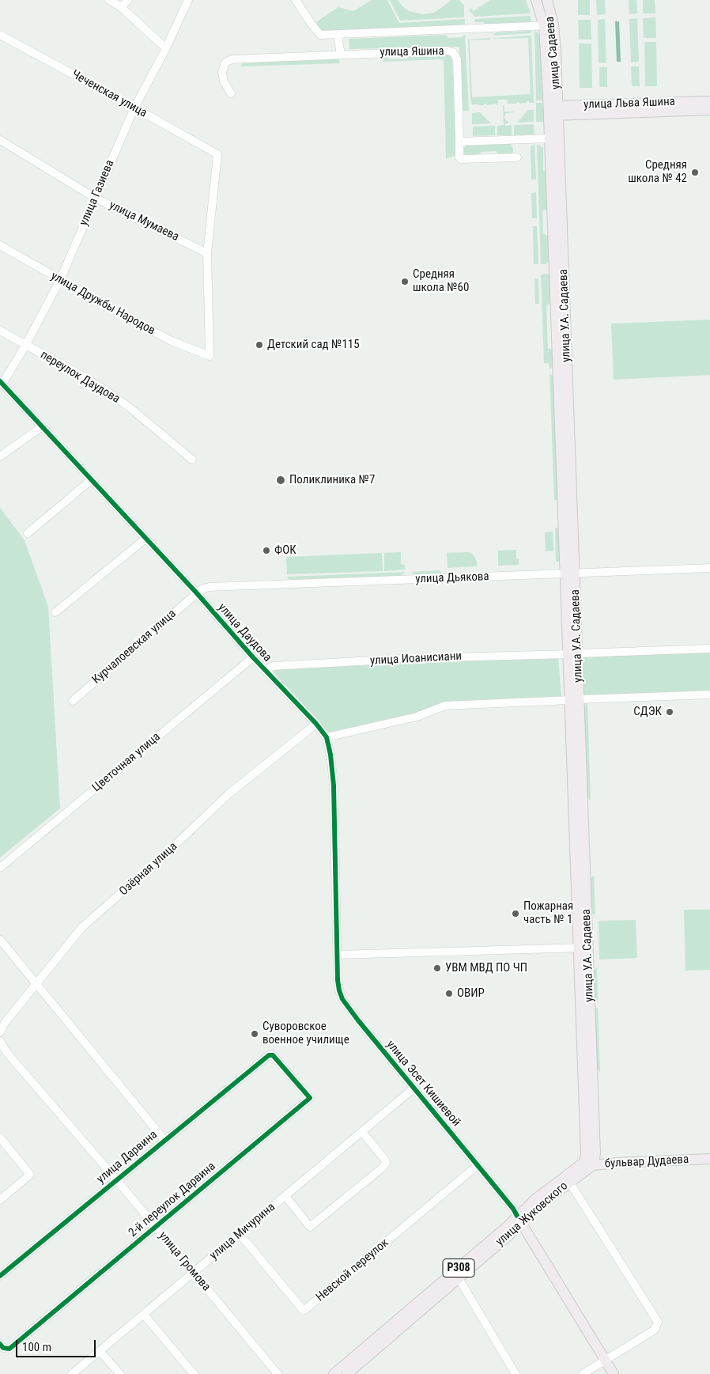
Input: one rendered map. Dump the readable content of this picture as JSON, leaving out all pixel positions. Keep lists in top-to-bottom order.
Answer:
{
  "streets": {
    "main road": [
      "улица Садаева",
      "улица Льва Яшина",
      "улица У.А. Садаева",
      "улица Эсет Кишиевой",
      "бульвар Дудаева",
      "улица Жуковского",
      "P308"
    ],
    "street": [
      "улица Яшина",
      "Чеченская улица",
      "улица Газиева",
      "улица Мумаева",
      "улица Дружбы Народов",
      "переулок Даудова",
      "улица Дьякова",
      "улица Даудова",
      "Курчалоевская улица",
      "улица Иоанисиани",
      "Цветочная улица",
      "Озёрная улица",
      "улица Дарвина",
      "2-й переулок Дарвина",
      "улица Мичурина",
      "улица Громова",
      "Невской переулок"
    ]
  },
  "crossings": [
    ["улица Садаева", "улица Льва Яшина"],
    ["улица Садаева", "улица У.А. Садаева"],
    ["Чеченская улица", "улица Газиева"],
    ["Чеченская улица", "улица Мумаева"],
    ["Чеченская улица", "улица Дружбы Народов"],
    ["улица Льва Яшина", "улица У.А. Садаева"],
    ["улица Газиева", "улица Мумаева"],
    ["улица Газиева", "улица Дружбы Народов"],
    ["улица Газиева", "переулок Даудова"],
    ["улица Газиева", "улица Даудова"],
    ["улица Мумаева", "улица Дружбы Народов"],
    ["улица У.А. Садаева", "улица Дьякова"],
    ["улица У.А. Садаева", "улица Иоанисиани"],
    ["улица У.А. Садаева", "бульвар Дудаева"],
    ["улица У.А. Садаева", "улица Жуковского"],
    ["улица У.А. Садаева", "P308"],
    ["улица Дьякова", "улица Даудова"],
    ["улица Дьякова", "Курчалоевская улица"],
    ["улица Даудова", "Курчалоевская улица"],
    ["улица Даудова", "улица Иоанисиани"],
    ["улица Даудова", "Цветочная улица"],
    ["улица Даудова", "Озёрная улица"],
    ["улица Даудова", "улица Эсет Кишиевой"],
    ["улица Эсет Кишиевой", "улица Жуковского"],
    ["улица Эсет Кишиевой", "улица Мичурина"],
    ["улица Эсет Кишиевой", "P308"],
    ["улица Эсет Кишиевой", "Невской переулок"],
    ["улица Дарвина", "2-й переулок Дарвина"],
    ["улица Дарвина", "улица Громова"],
    ["бульвар Дудаева", "улица Жуковского"],
    ["бульвар Дудаева", "P308"],
    ["2-й переулок Дарвина", "улица Громова"],
    ["улица Жуковского", "P308"],
    ["улица Мичурина", "улица Громова"],
    ["улица Мичурина", "Невской переулок"]
  ],
  "places": [
    "Средняя школа № 42",
    "Средняя школа №60",
    "Детский сад №115",
    "Поликлиника №7",
    "ФОК",
    "СДЭК",
    "Пожарная часть № 1",
    "УВМ МВД ПО ЧП",
    "ОВИР",
    "Суворовское военное училище"
  ],
  "scale_bar": "100 m"
}
